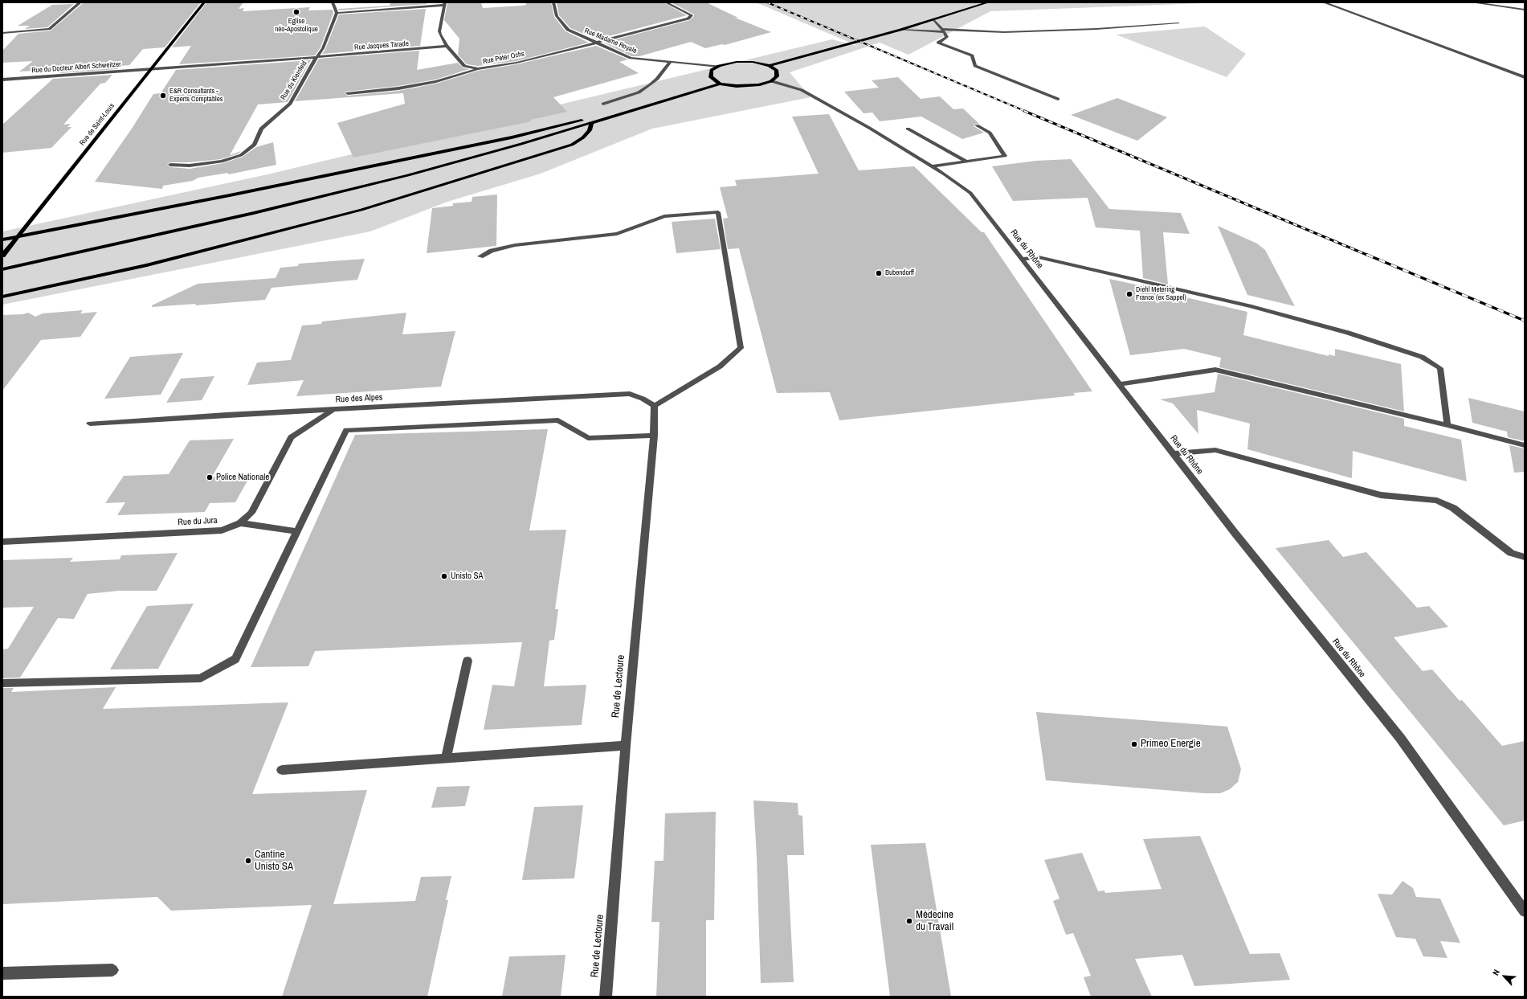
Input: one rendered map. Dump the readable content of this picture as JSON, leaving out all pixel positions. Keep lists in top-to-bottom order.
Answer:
{
  "streets": {
    "main road": ["Rue de Saint-Louis"],
    "street": [
      "Rue Madame Royale",
      "Rue Jacques Tarade",
      "Rue Peter Ochs",
      "Rue du Docteur Albert Schweitzer",
      "Rue du Kleinfeld",
      "Rue du Rhône",
      "Rue des Alpes",
      "Rue du Jura",
      "Rue de Lectoure"
    ]
  },
  "crossings": [
    ["Rue Madame Royale", "Rue Peter Ochs"],
    ["Rue Jacques Tarade", "Rue Peter Ochs"],
    ["Rue Jacques Tarade", "Rue du Kleinfeld"],
    ["Rue du Docteur Albert Schweitzer", "Rue du Kleinfeld"],
    ["Rue du Docteur Albert Schweitzer", "Rue de Saint-Louis"],
    ["Rue du Kleinfeld", "Rue de Saint-Louis"],
    ["Rue des Alpes", "Rue du Jura"],
    ["Rue des Alpes", "Rue de Lectoure"]
  ],
  "places": [
    "Eglise néo-Apostolique",
    "E&R Consultants - Experts Comptables",
    "Bubendorff",
    "Diehl Metering France (ex Sappel)",
    "Police Nationale",
    "Unisto SA",
    "Primeo Energie",
    "Cantine Unisto SA",
    "Médecine du Travail"
  ],
  "north": "top left"
}
